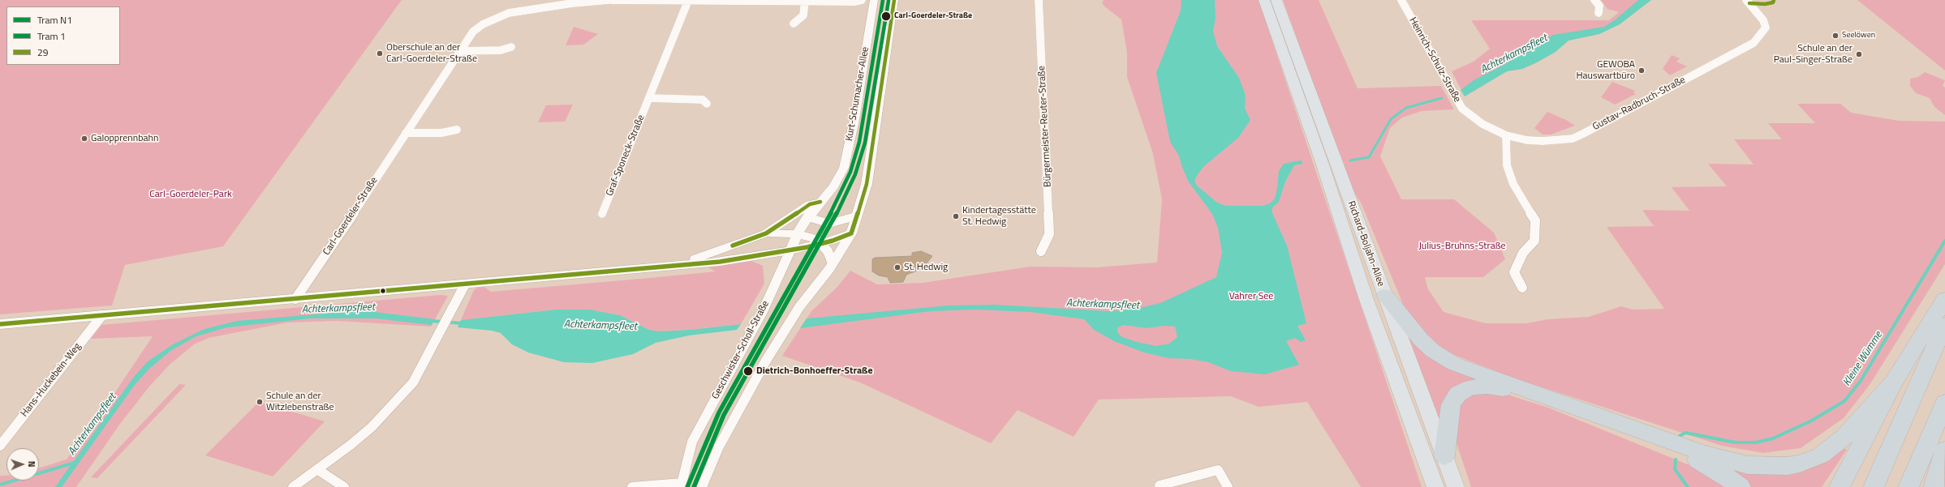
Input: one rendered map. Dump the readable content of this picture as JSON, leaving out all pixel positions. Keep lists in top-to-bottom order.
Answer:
{
  "streets": {
    "main road": ["Richard-Boljahn-Allee"],
    "street": [
      "Heinrich-Schulz-Straße",
      "Kurt-Schumacher-Allee",
      "Gustav-Radbruch-Straße",
      "Bürgermeister-Reuter-Straße",
      "Graf-Sponeck-Straße",
      "Carl-Goerdeler-Straße",
      "Geschwister-Scholl-Straße",
      "Hans-Huckebein-Weg"
    ]
  },
  "crossings": [
    ["Heinrich-Schulz-Straße", "Gustav-Radbruch-Straße"],
    ["Kurt-Schumacher-Allee", "Geschwister-Scholl-Straße"]
  ],
  "water": ["Achterkampsfleet", "Kleine Wümme"],
  "parks": ["Carl-Goerdeler-Park", "Julius-Bruhns-Straße", "Vahrer See"],
  "places": [
    "Carl-Goerdeler-Straße",
    "Seelöwen",
    "Oberschule an der Carl-Goerdeler-Straße",
    "Schule an der Paul-Singer-Straße",
    "GEWOBA Hauswartbüro",
    "Galopprennbahn",
    "Kindertagesstätte St. Hedwig",
    "St. Hedwig",
    "Dietrich-Bonhoeffer-Straße",
    "Schule an der Witzlebenstraße"
  ],
  "lines": ["tram line N1", "transit line 29", "tram line 1"],
  "legend": ["Tram N1", "Tram 1", "29"],
  "north": "right"
}
